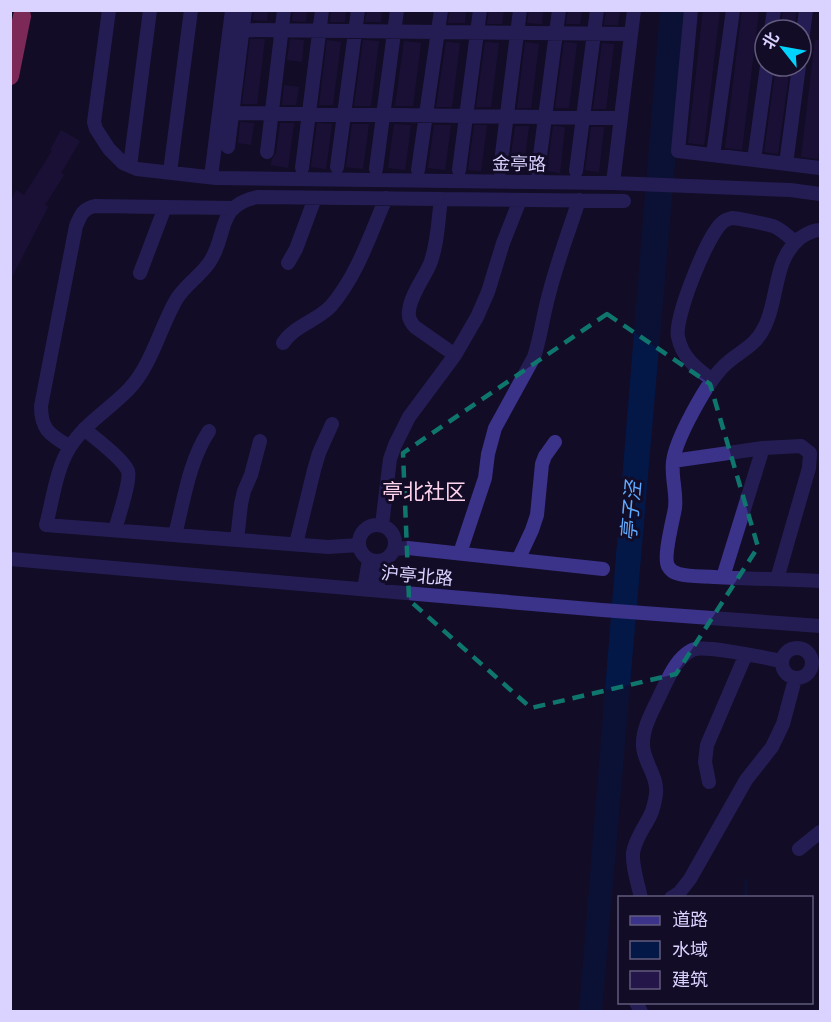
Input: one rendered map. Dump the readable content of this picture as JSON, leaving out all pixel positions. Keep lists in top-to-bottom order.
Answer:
{
  "streets": {
    "street": ["金亭路", "沪亭北路"]
  },
  "districts": ["亭北社区"],
  "water": ["亭子泾"],
  "legend": ["道路", "水域", "建筑"],
  "north": "top left"
}
